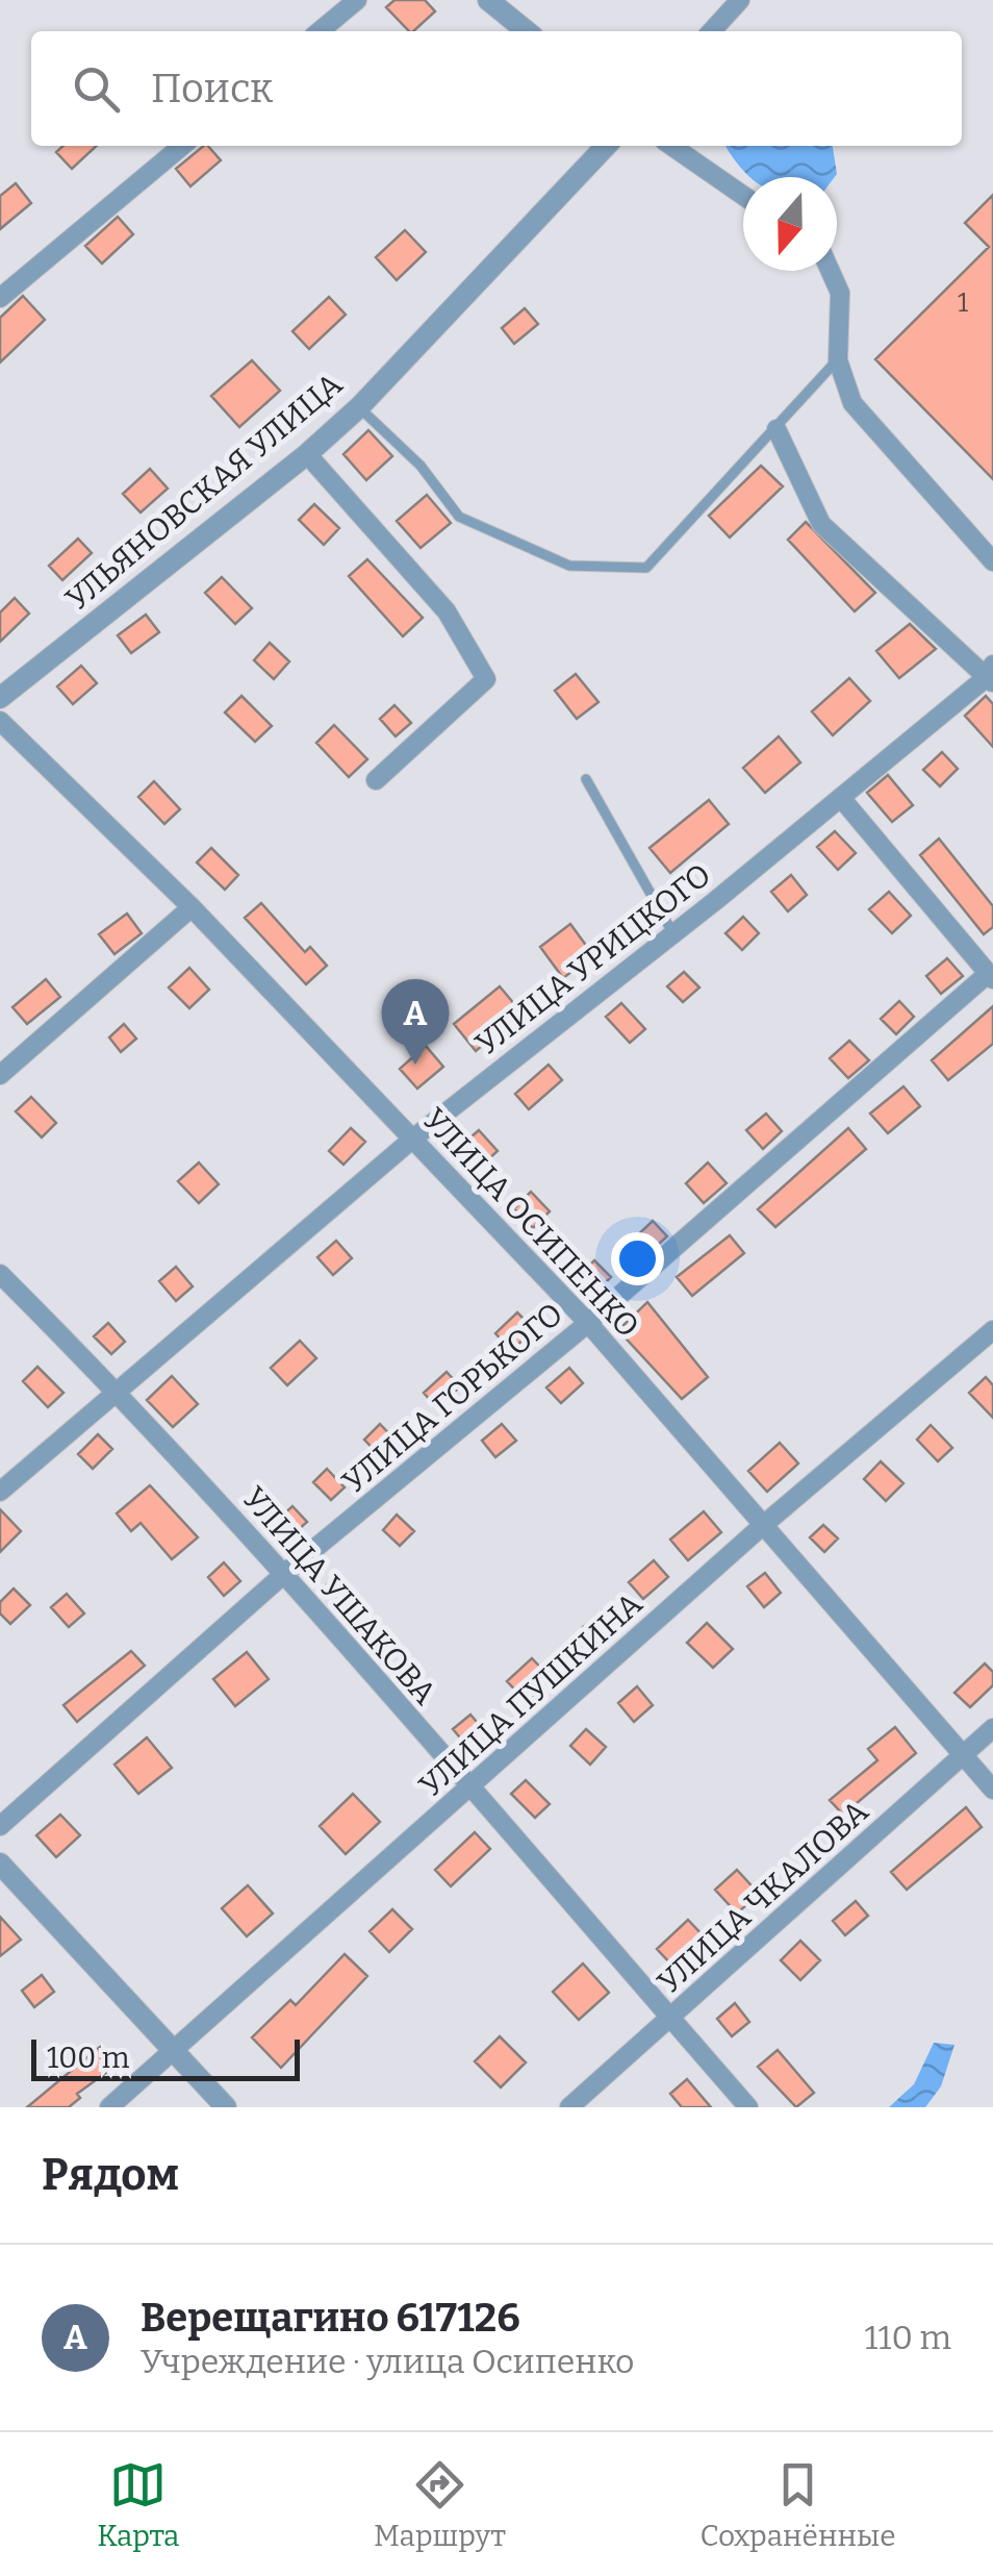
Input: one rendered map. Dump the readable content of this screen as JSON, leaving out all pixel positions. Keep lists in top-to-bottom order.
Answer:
{
  "streets": {
    "street": [
      "УЛЬЯНОВСКАЯ УЛИЦА",
      "УЛИЦА УРИЦКОГО",
      "УЛИЦА ОСИПЕНКО",
      "УЛИЦА ГОРЬКОГО",
      "УЛИЦА УШАКОВА",
      "УЛИЦА ПУШКИНА",
      "УЛИЦА ЧКАЛОВА"
    ]
  },
  "crossings": [
    ["УЛИЦА УРИЦКОГО", "УЛИЦА ОСИПЕНКО"],
    ["УЛИЦА УРИЦКОГО", "УЛИЦА УШАКОВА"],
    ["УЛИЦА ОСИПЕНКО", "УЛИЦА ГОРЬКОГО"],
    ["УЛИЦА ОСИПЕНКО", "УЛИЦА ПУШКИНА"],
    ["УЛИЦА ОСИПЕНКО", "УЛИЦА ЧКАЛОВА"],
    ["УЛИЦА ГОРЬКОГО", "УЛИЦА УШАКОВА"],
    ["УЛИЦА УШАКОВА", "УЛИЦА ПУШКИНА"],
    ["УЛИЦА УШАКОВА", "УЛИЦА ЧКАЛОВА"]
  ],
  "house_numbers": ["1"],
  "scale_bar": "100 m",
  "north": "bottom",
  "page": {
    "search": "Поиск",
    "pins": "A",
    "scale": "100 m",
    "heading": "Рядом",
    "list": [
      {
        "mark": "A",
        "name": "Верещагино 617126",
        "note": "Учреждение · улица Осипенко",
        "value": "110 m"
      }
    ],
    "nav": ["Карта", "Маршрут", "Сохранённые"]
  }
}
